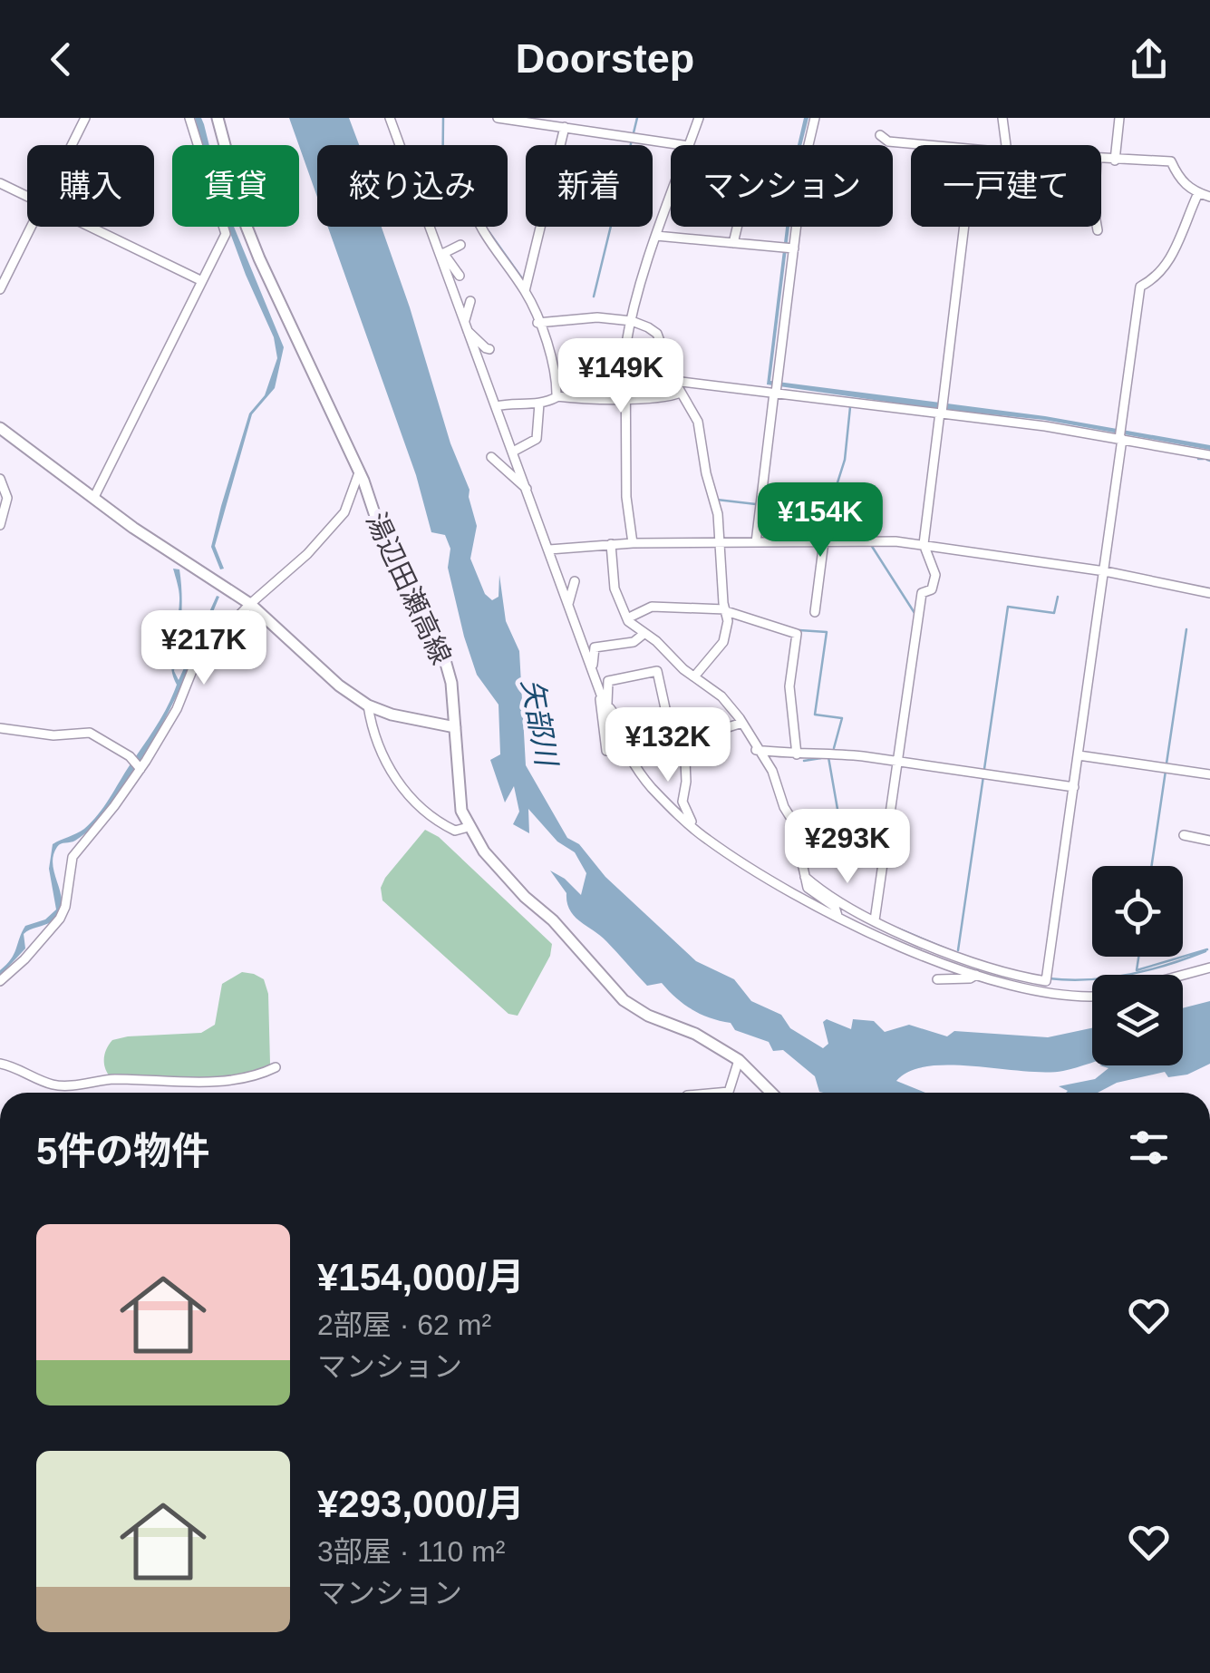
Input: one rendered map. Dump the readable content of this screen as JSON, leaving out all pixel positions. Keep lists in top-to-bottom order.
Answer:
{
  "streets": {
    "main road": ["湯辺田瀬高線"]
  },
  "water": ["矢部川"],
  "page": {
    "header": "Doorstep",
    "chip": [
      "購入",
      "賃貸",
      "絞り込み",
      "新着",
      "マンション",
      "一戸建て"
    ],
    "price": [
      "¥149K",
      "¥154K",
      "¥217K",
      "¥132K",
      "¥293K"
    ],
    "heading": "5件の物件",
    "list": [
      {
        "name": "¥154,000/月",
        "note": "2部屋 · 62 m² · マンション"
      },
      {
        "name": "¥293,000/月",
        "note": "3部屋 · 110 m² · マンション"
      }
    ]
  }
}
